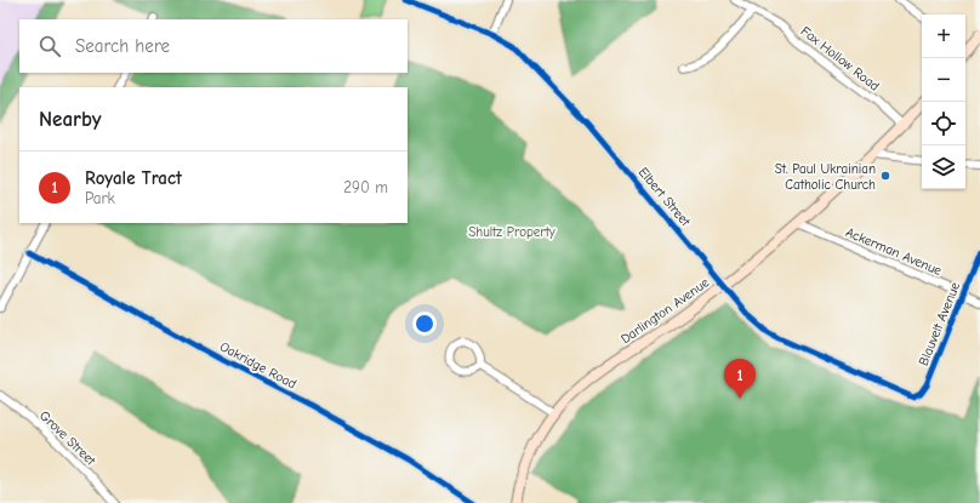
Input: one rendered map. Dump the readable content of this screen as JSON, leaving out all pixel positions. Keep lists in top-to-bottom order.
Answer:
{
  "streets": {
    "main road": ["Darlington Avenue"],
    "street": [
      "Fox Hollow Road",
      "Elbert Street",
      "Ackerman Avenue",
      "Blauvelt Avenue",
      "Oakridge Road",
      "Grove Street"
    ]
  },
  "crossings": [
    ["Fox Hollow Road", "Darlington Avenue"],
    ["Elbert Street", "Darlington Avenue"],
    ["Elbert Street", "Blauvelt Avenue"],
    ["Ackerman Avenue", "Darlington Avenue"],
    ["Ackerman Avenue", "Blauvelt Avenue"]
  ],
  "parks": ["Shultz Property"],
  "places": ["St. Paul Ukrainian Catholic Church"],
  "page": {
    "map_buttons": ["+", "−"],
    "search": "Search here",
    "heading": "Nearby",
    "list": [
      {
        "mark": "1",
        "name": "Royale Tract",
        "note": "Park",
        "value": "290 m"
      }
    ],
    "pins": "1"
  }
}
